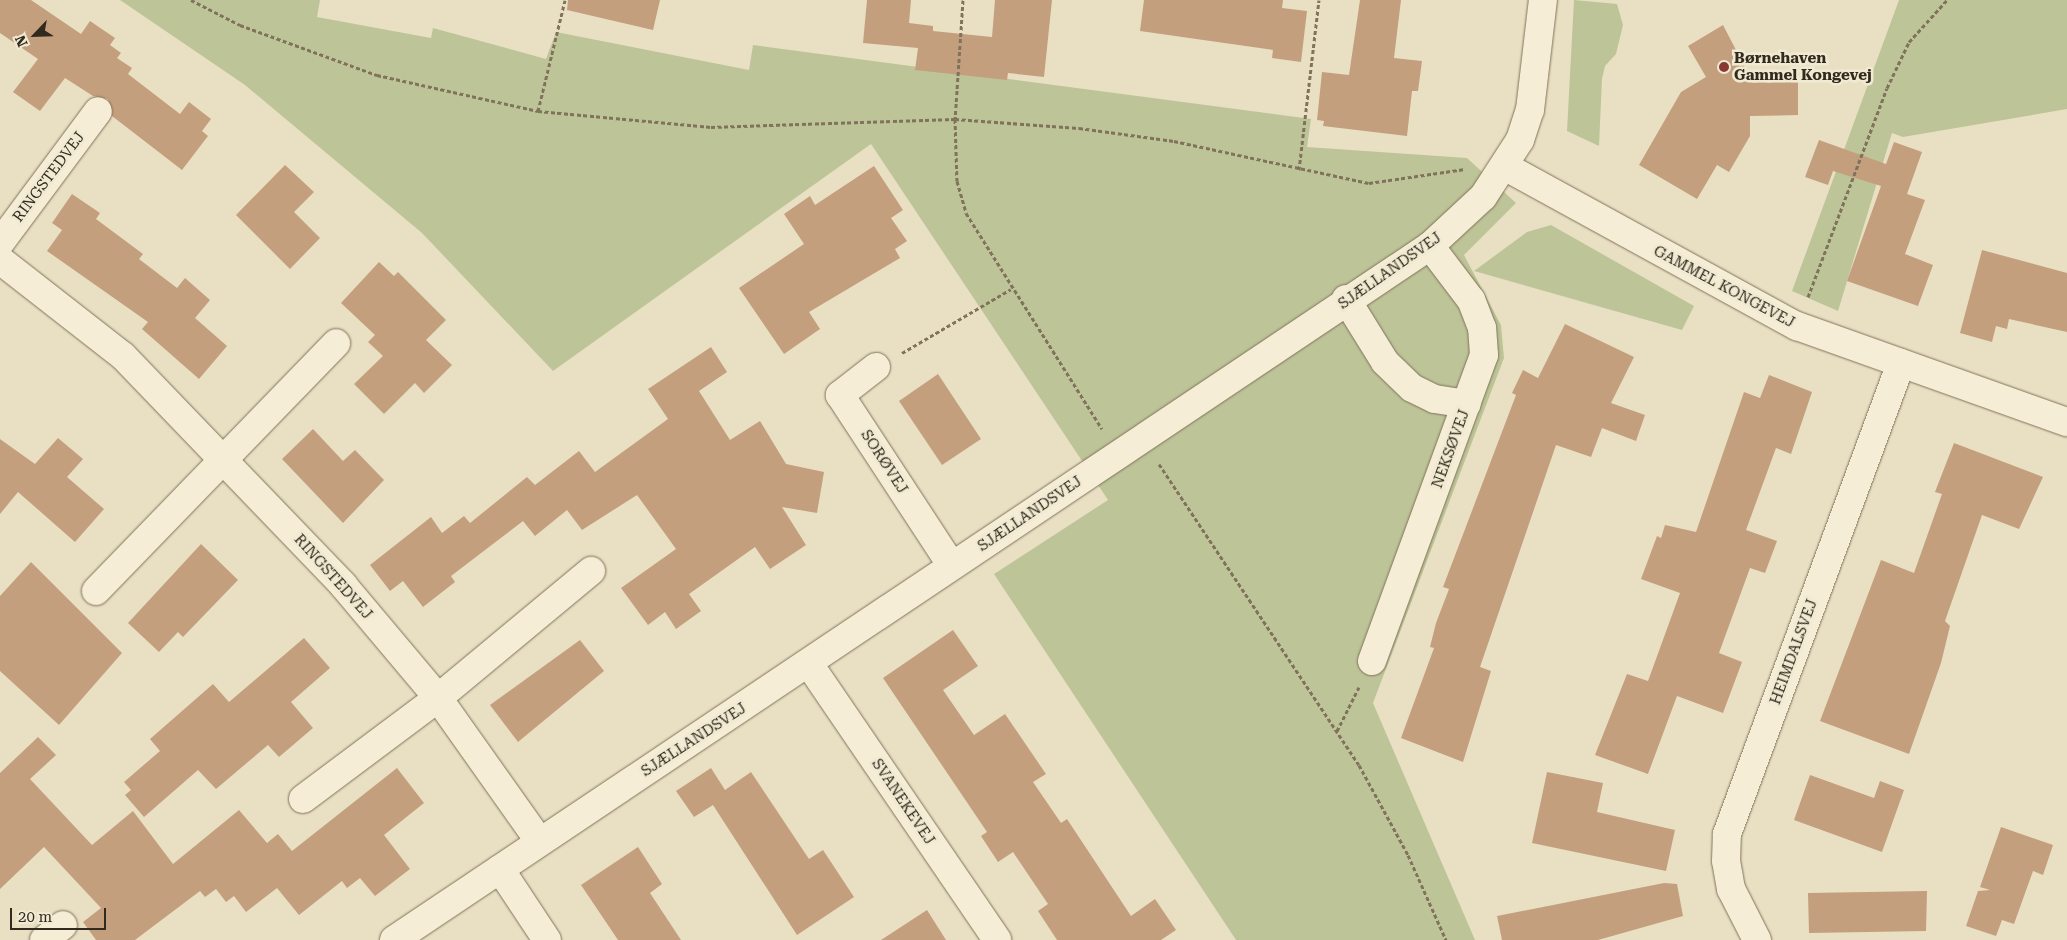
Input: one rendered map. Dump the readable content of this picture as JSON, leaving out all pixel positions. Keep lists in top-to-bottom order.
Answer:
{
  "streets": {
    "street": [
      "RINGSTEDVEJ",
      "SJÆLLANDSVEJ",
      "GAMMEL KONGEVEJ",
      "NEKSØVEJ",
      "SORØVEJ",
      "HEIMDALSVEJ",
      "SVANEKEVEJ"
    ]
  },
  "crossings": [
    ["RINGSTEDVEJ", "SJÆLLANDSVEJ"],
    ["SJÆLLANDSVEJ", "GAMMEL KONGEVEJ"],
    ["SJÆLLANDSVEJ", "NEKSØVEJ"],
    ["SJÆLLANDSVEJ", "SORØVEJ"],
    ["SJÆLLANDSVEJ", "SVANEKEVEJ"],
    ["GAMMEL KONGEVEJ", "HEIMDALSVEJ"]
  ],
  "places": ["Børnehaven Gammel Kongevej"],
  "scale_bar": "20 m",
  "north": "bottom left"
}
